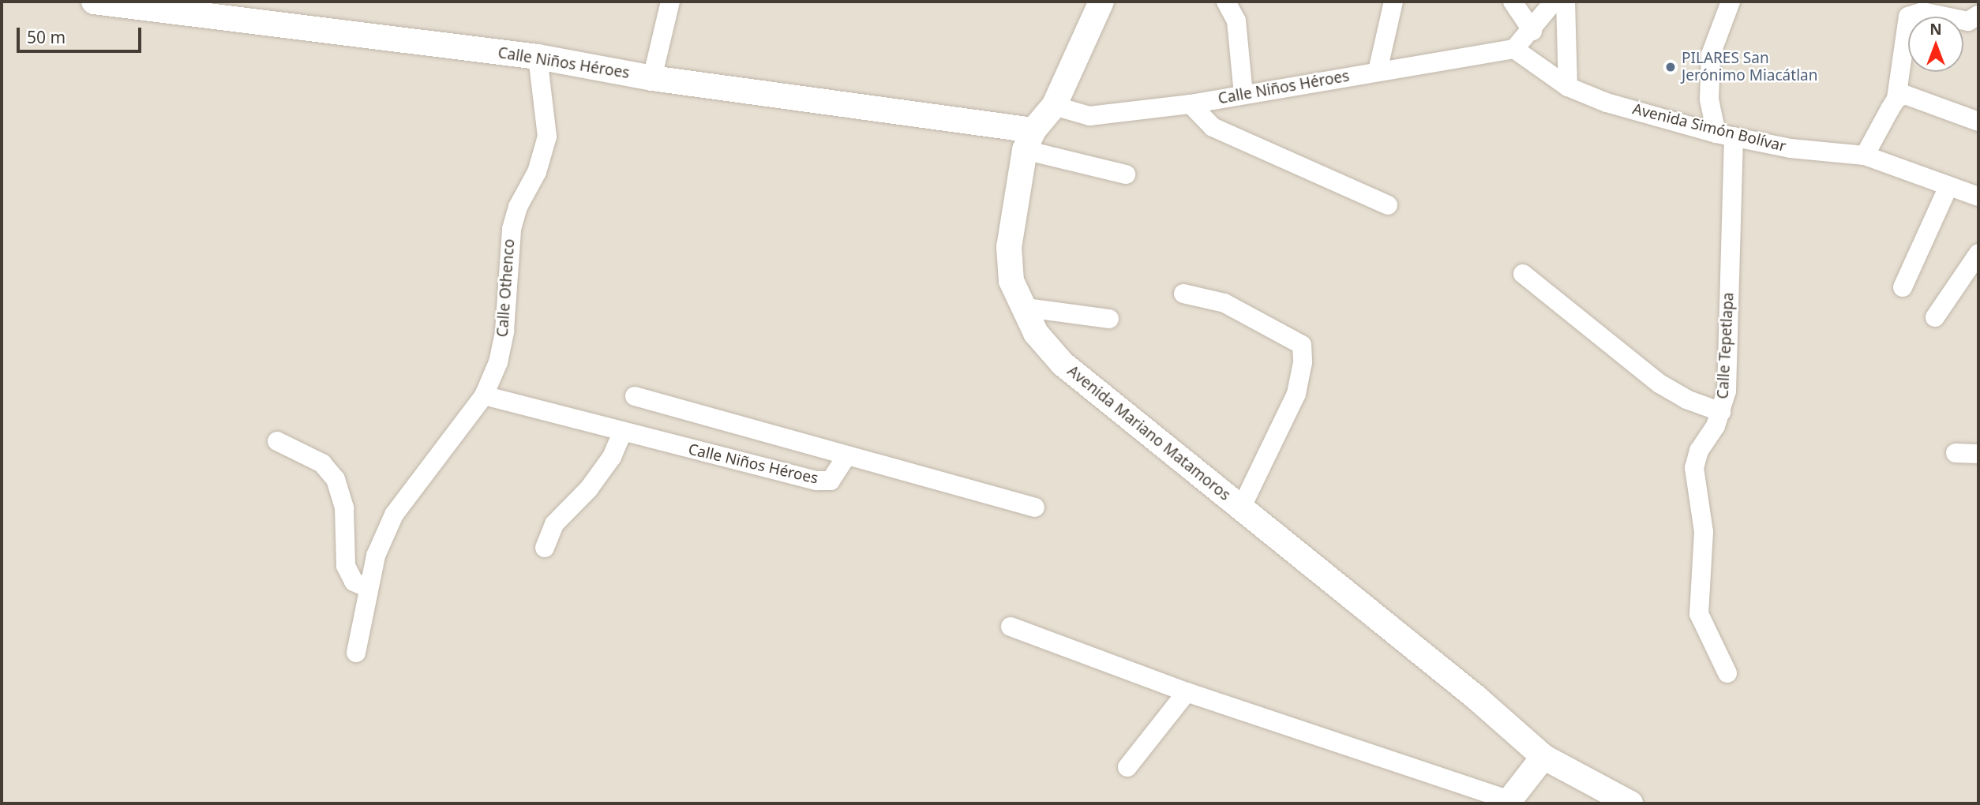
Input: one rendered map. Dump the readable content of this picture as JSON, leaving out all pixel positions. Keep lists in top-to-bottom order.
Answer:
{
  "streets": {
    "street": [
      "Calle Niños Héroes",
      "Avenida Simón Bolívar",
      "Calle Othenco",
      "Calle Tepetlapa",
      "Avenida Mariano Matamoros"
    ]
  },
  "crossings": [
    ["Calle Niños Héroes", "Avenida Simón Bolívar"],
    ["Calle Niños Héroes", "Calle Othenco"],
    ["Calle Niños Héroes", "Avenida Mariano Matamoros"],
    ["Avenida Simón Bolívar", "Calle Tepetlapa"]
  ],
  "places": ["PILARES San Jerónimo Miacátlan"],
  "scale_bar": "50 m",
  "north": "top"
}
